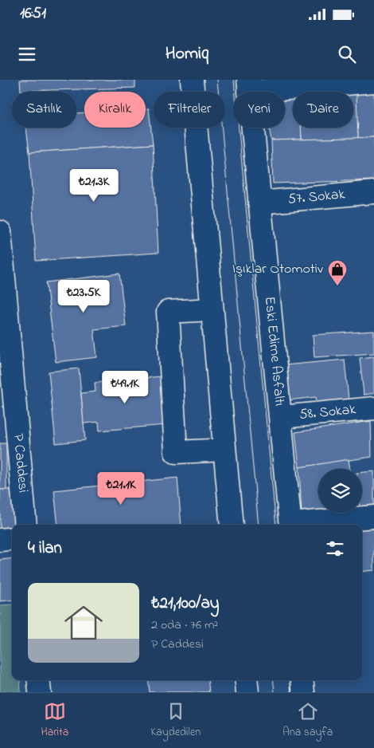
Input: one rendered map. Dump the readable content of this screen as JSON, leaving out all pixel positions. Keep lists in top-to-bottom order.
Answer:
{
  "streets": {
    "main road": [
      "57. Sokak",
      "Eski Edirne Asfaltı",
      "58. Sokak",
      "P Caddesi"
    ]
  },
  "crossings": [
    ["57. Sokak", "Eski Edirne Asfaltı"],
    ["Eski Edirne Asfaltı", "58. Sokak"]
  ],
  "places": {
    "shop": ["Işıklar Otomotiv"]
  },
  "page": {
    "status": "16:51",
    "header": "Homiq",
    "chip": [
      "Satılık",
      "Kiralık",
      "Filtreler",
      "Yeni",
      "Daire"
    ],
    "price": [
      "₺21.3K",
      "₺23.5K",
      "₺49.1K",
      "₺21.1K"
    ],
    "heading": "4 ilan",
    "list": [
      {
        "name": "₺21,100/ay",
        "note": "2 oda · 76 m² · P Caddesi"
      }
    ],
    "tabs": ["Harita", "Kaydedilen", "Ana sayfa"]
  }
}
